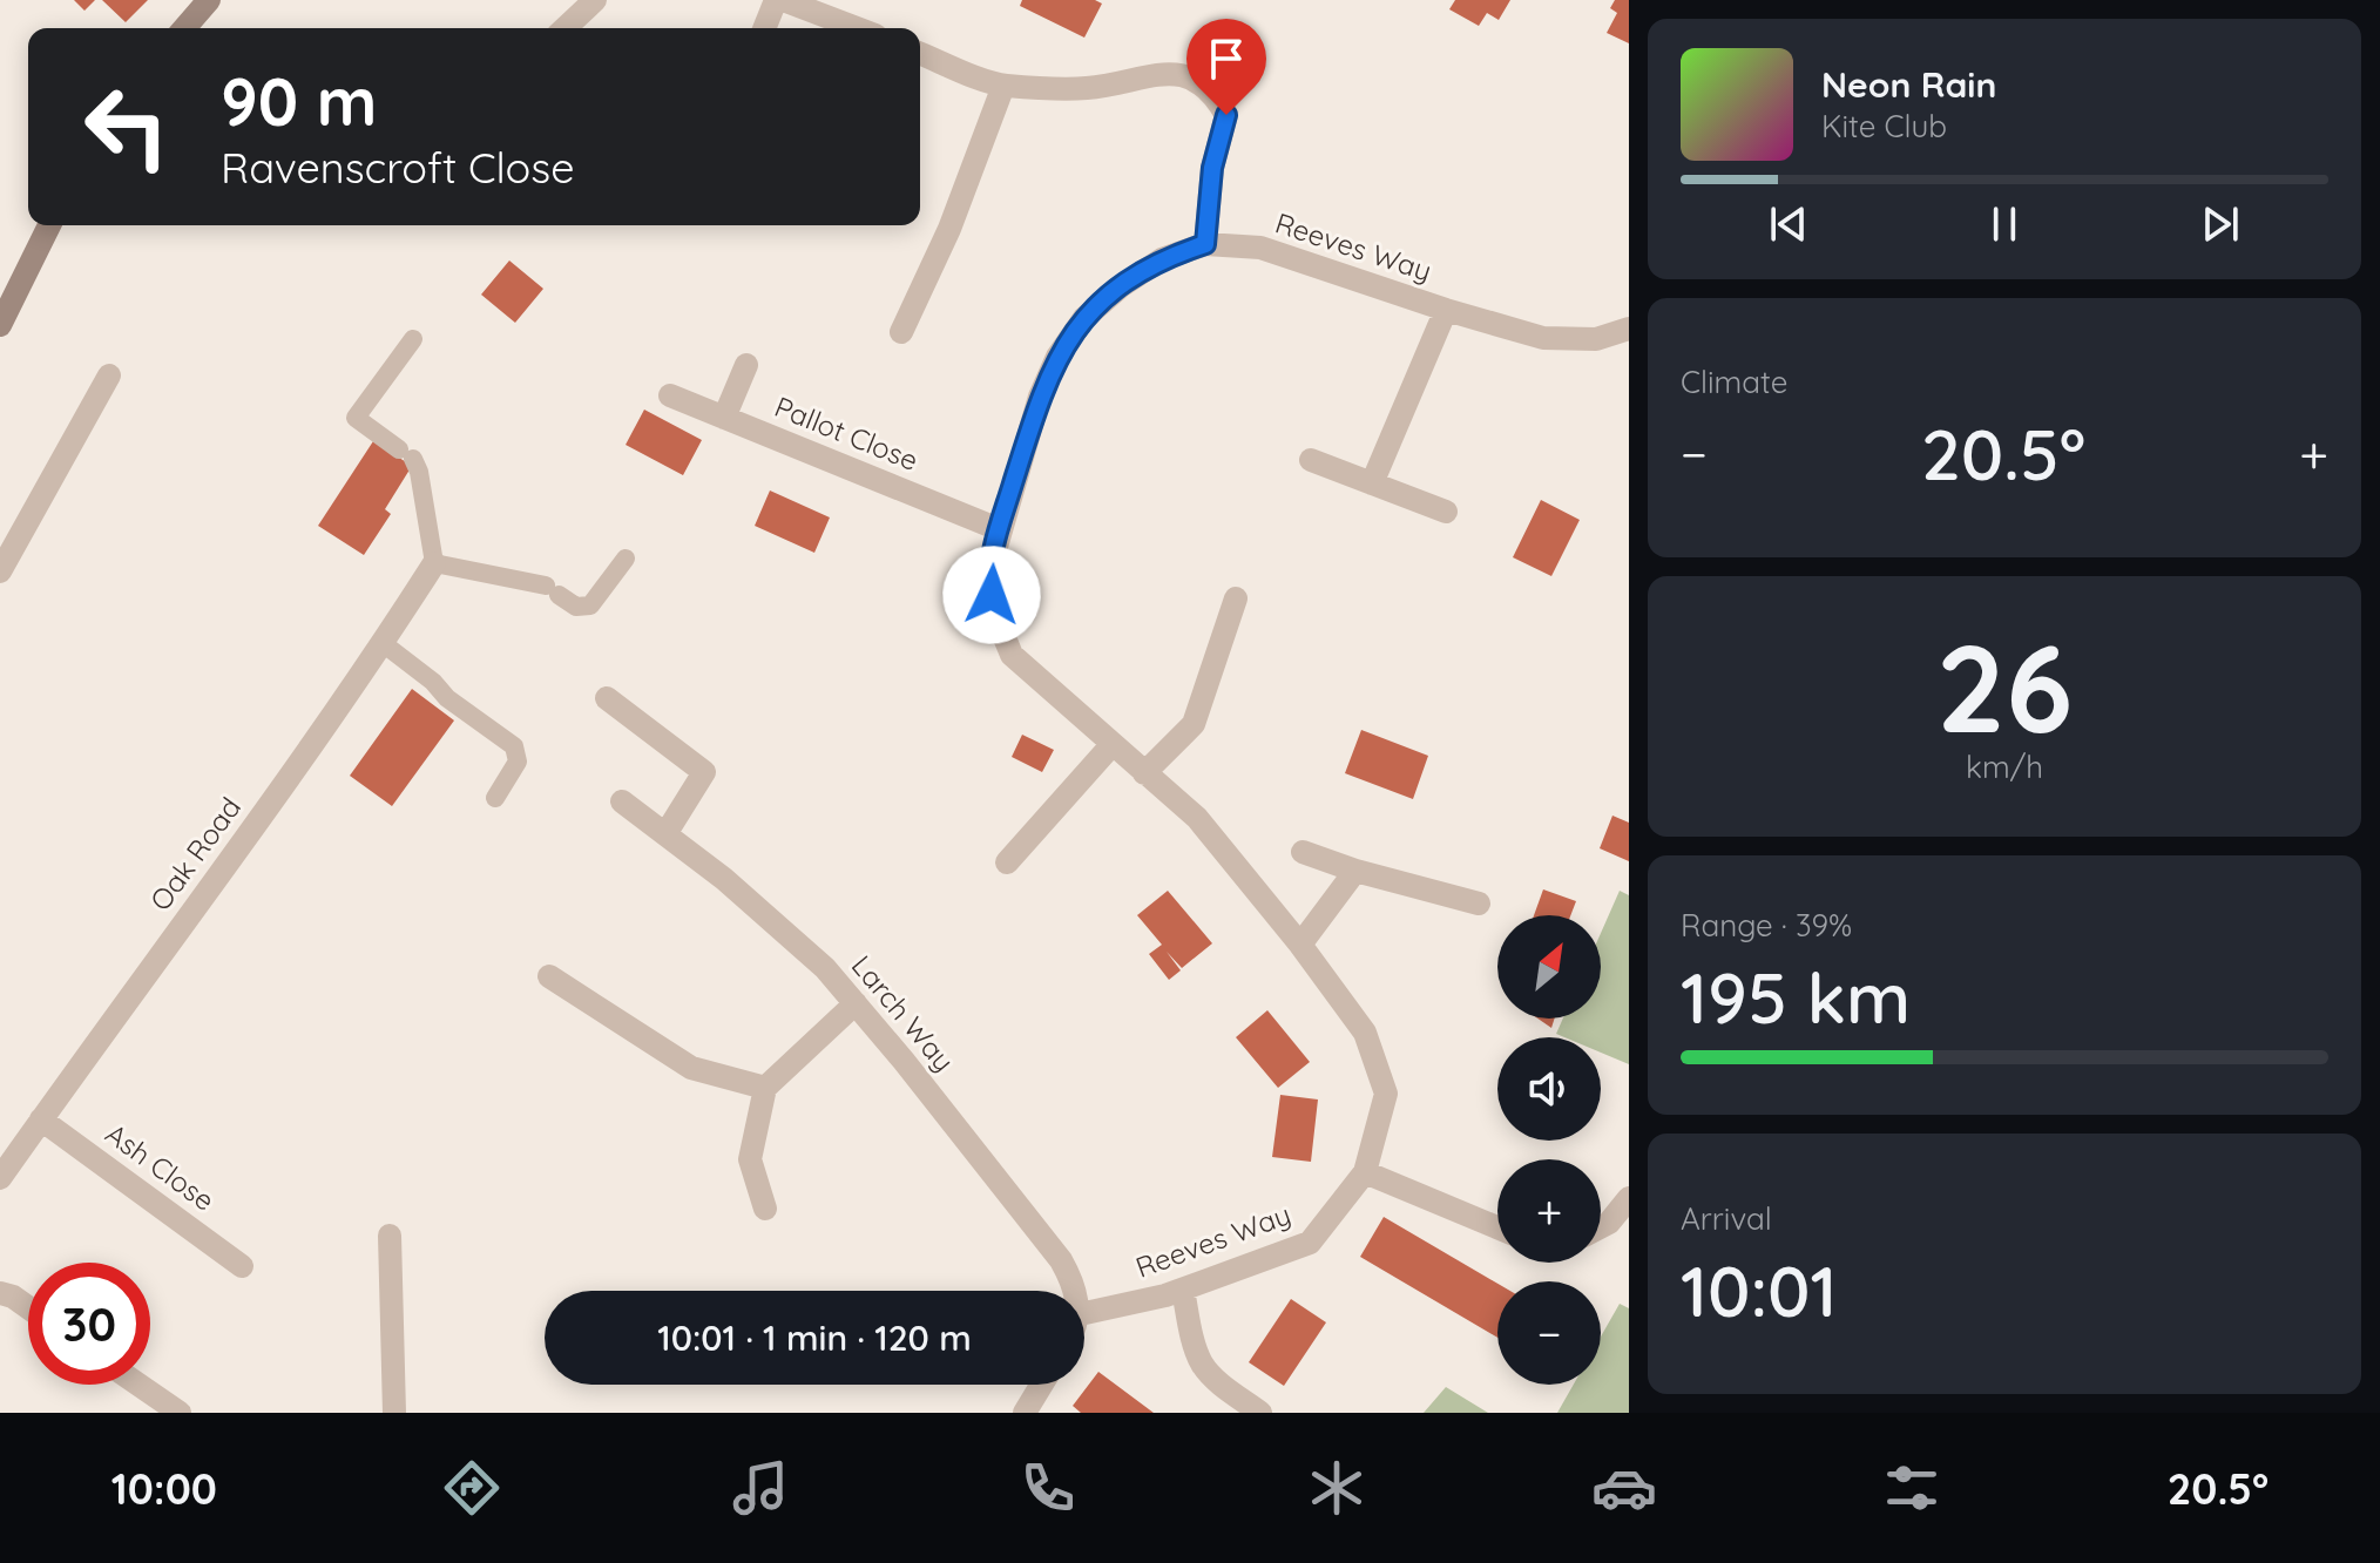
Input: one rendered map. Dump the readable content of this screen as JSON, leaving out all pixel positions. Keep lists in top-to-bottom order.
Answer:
{
  "streets": {
    "street": [
      "Reeves Way",
      "Pallot Close",
      "Oak Road",
      "Larch Way",
      "Ash Close"
    ]
  },
  "crossings": [
    ["Reeves Way", "Pallot Close"],
    ["Oak Road", "Ash Close"]
  ],
  "north": "top right",
  "page": {
    "turn": ["90 m", "Ravenscroft Close"],
    "song": ["Neon Rain", "Kite Club"],
    "tile": [
      "Climate",
      ["26", "km/h"],
      ["Range · 39%", "195 km"],
      ["Arrival", "10:01"]
    ],
    "heat": ["−", "20.5°", "+"],
    "map_buttons": ["+", "−"],
    "limit": "30",
    "trip": "10:01 · 1 min · 120 m",
    "tabs": ["10:00", "20.5°"]
  }
}
